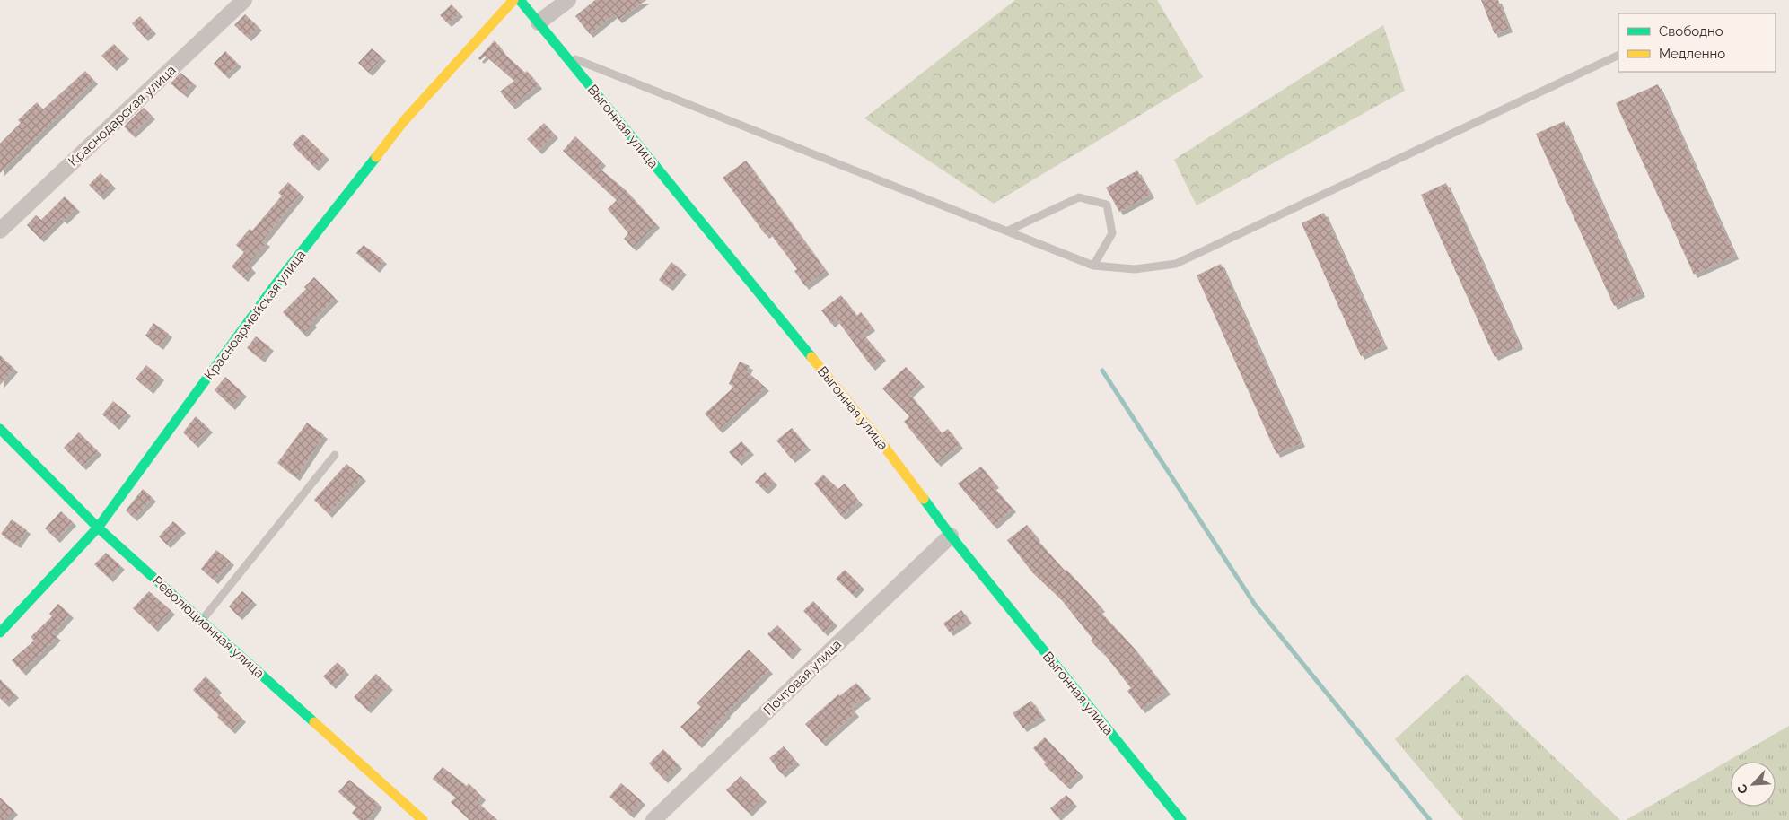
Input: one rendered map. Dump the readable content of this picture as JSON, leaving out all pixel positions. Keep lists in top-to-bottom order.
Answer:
{
  "streets": {
    "street": [
      "Краснодарская улица",
      "Выгонная улица",
      "Красноармейская улица",
      "Революционная улица",
      "Почтовая улица"
    ]
  },
  "crossings": [
    ["Выгонная улица", "Почтовая улица"],
    ["Красноармейская улица", "Революционная улица"]
  ],
  "legend": ["Свободно", "Медленно"],
  "north": "bottom left"
}
